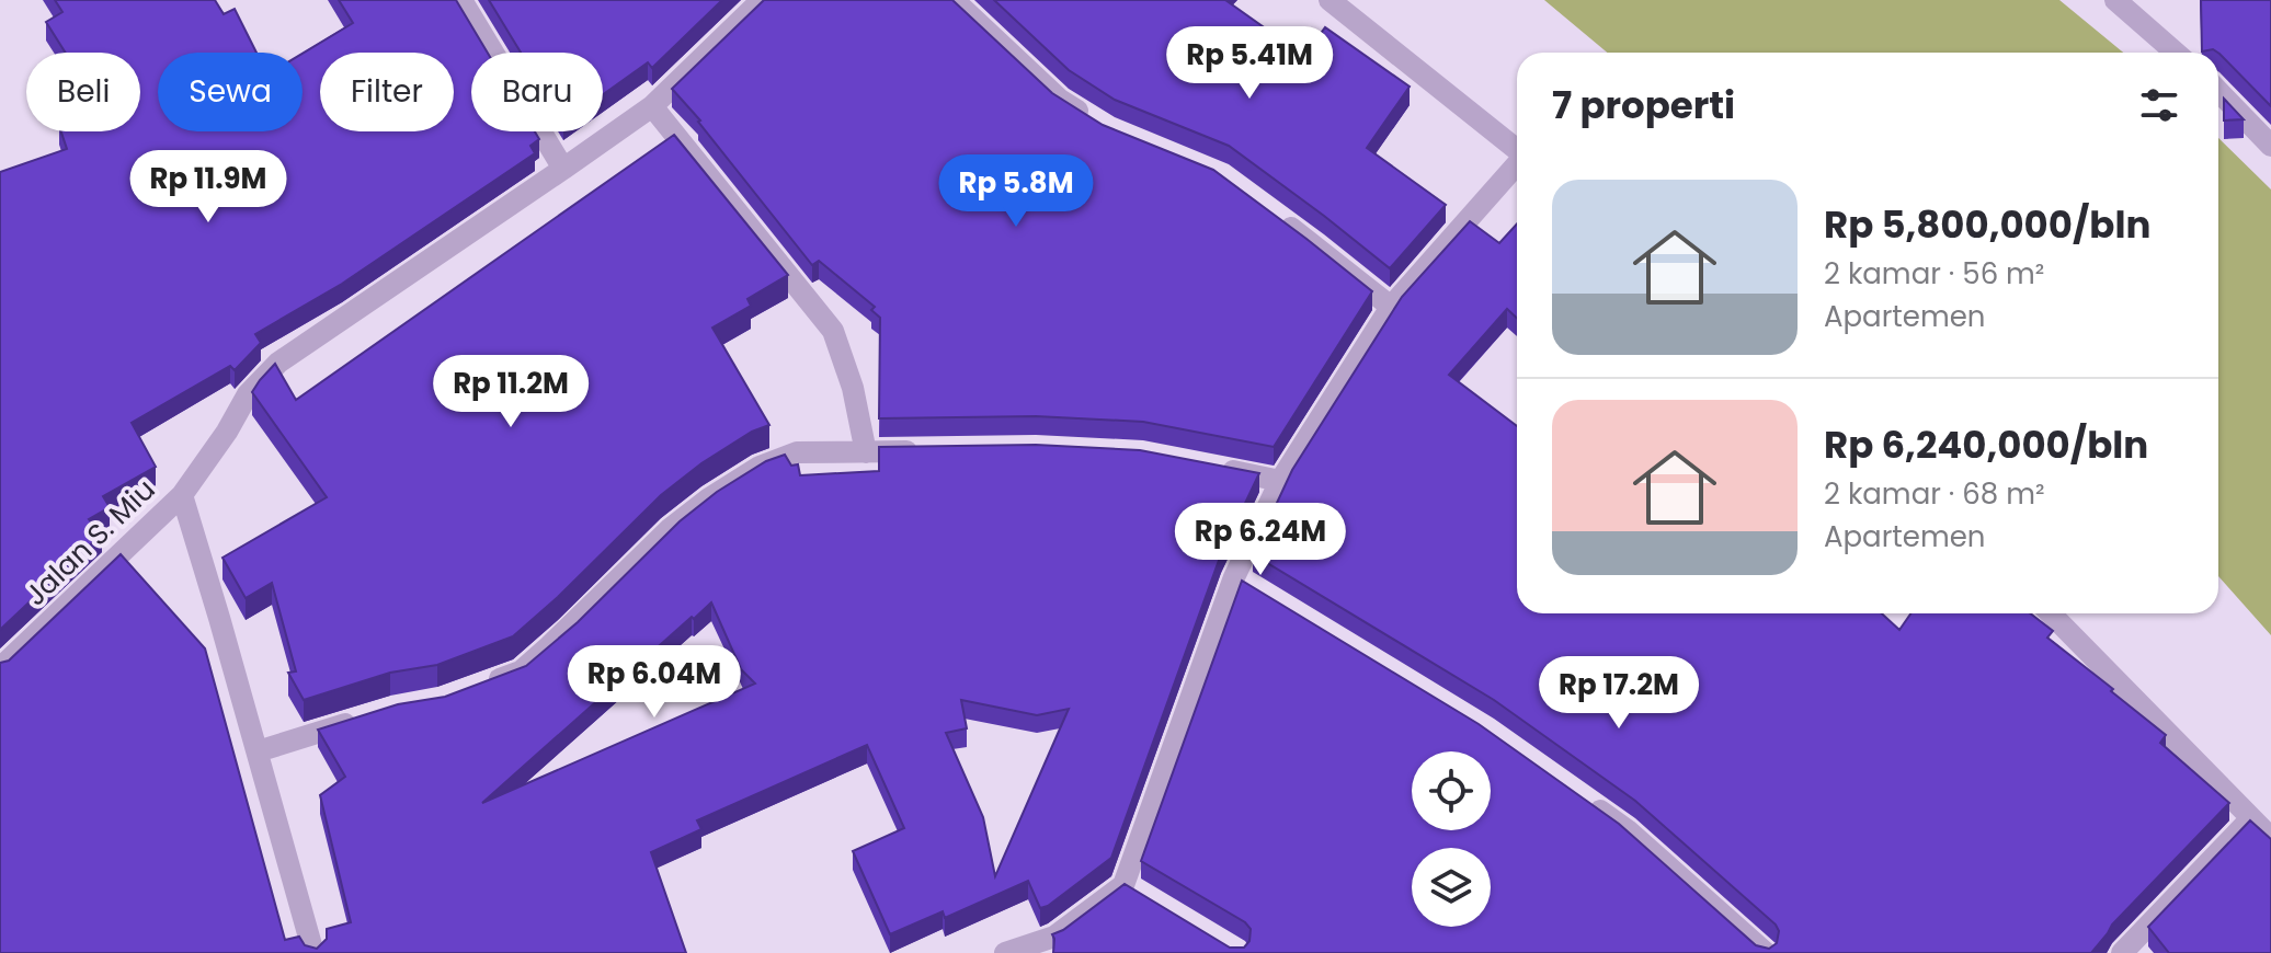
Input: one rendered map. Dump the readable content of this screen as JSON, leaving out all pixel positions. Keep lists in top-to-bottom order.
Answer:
{
  "streets": {
    "street": ["Jalan S. Miu"]
  },
  "page": {
    "price": [
      "Rp 5.41M",
      "Rp 11.9M",
      "Rp 5.8M",
      "Rp 11.2M",
      "Rp 6.24M",
      "Rp 6.04M",
      "Rp 17.2M"
    ],
    "chip": [
      "Beli",
      "Sewa",
      "Filter",
      "Baru"
    ],
    "heading": "7 properti",
    "list": [
      {
        "name": "Rp 5,800,000/bln",
        "note": "2 kamar · 56 m² · Apartemen"
      },
      {
        "name": "Rp 6,240,000/bln",
        "note": "2 kamar · 68 m² · Apartemen"
      }
    ]
  }
}
